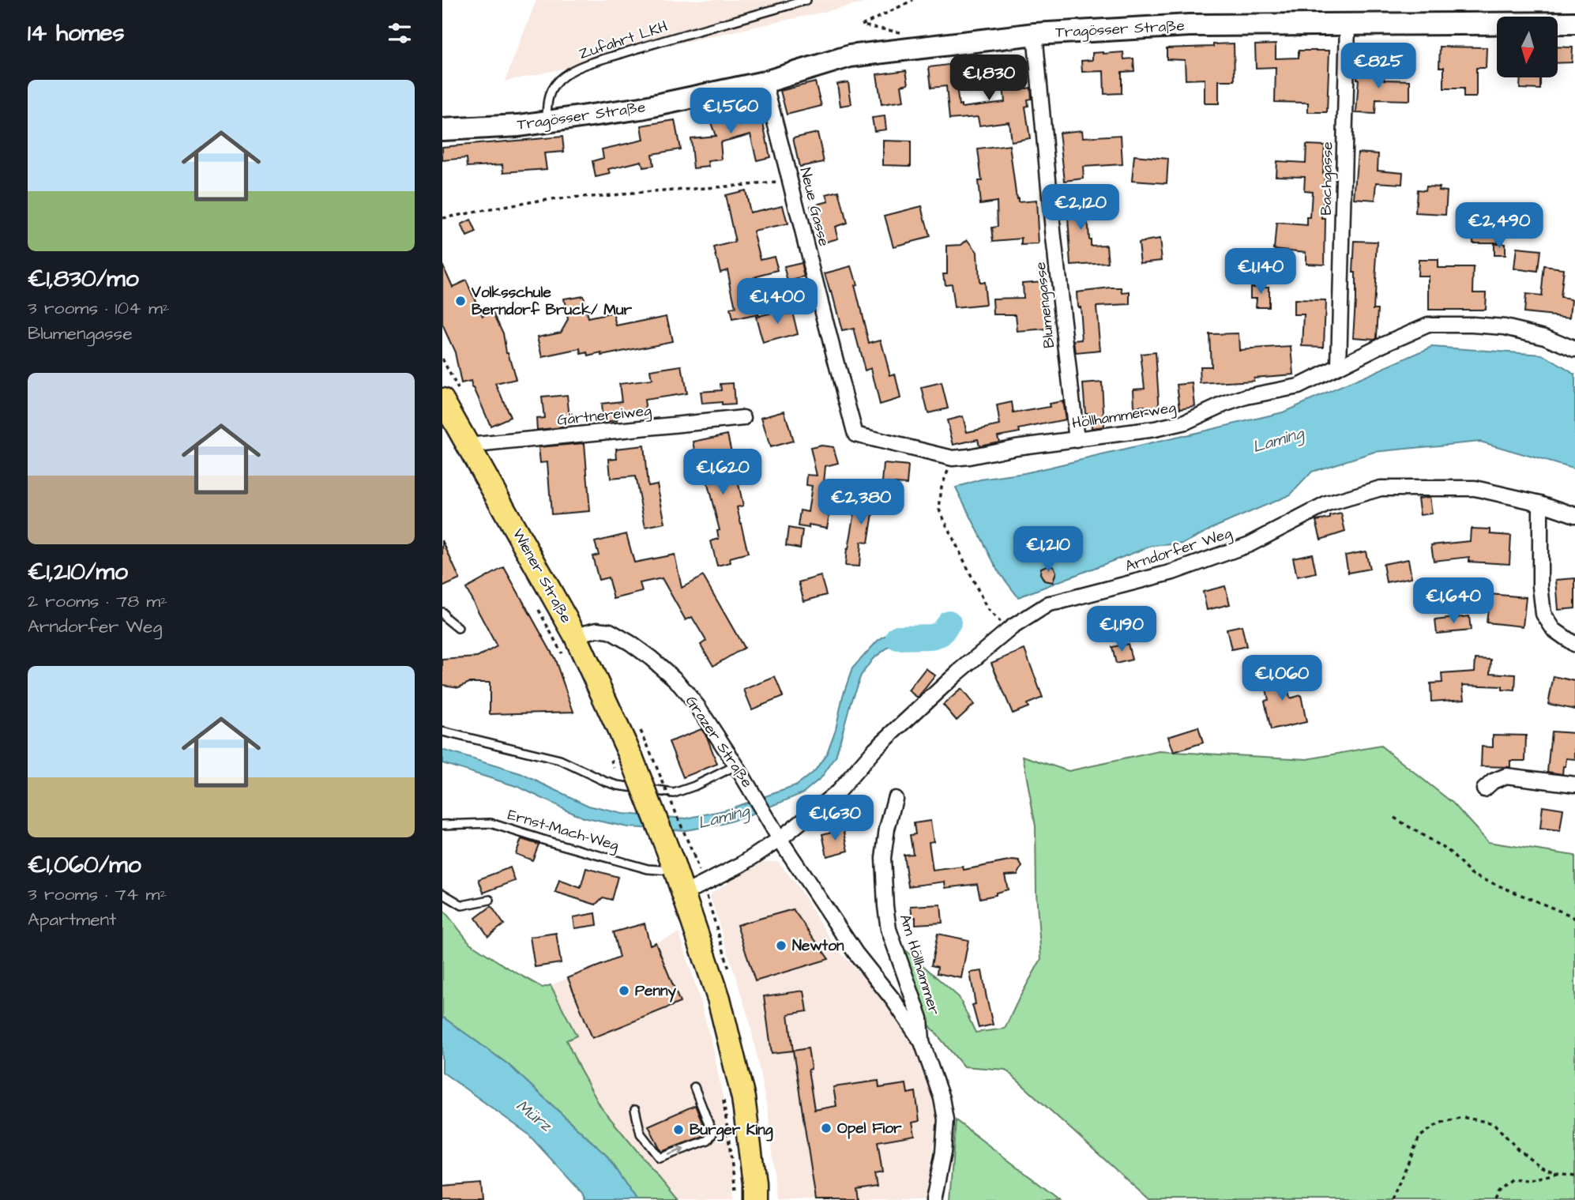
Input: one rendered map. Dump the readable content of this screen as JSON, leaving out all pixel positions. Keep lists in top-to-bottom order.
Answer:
{
  "streets": {
    "main road": ["Tragösser Straße", "Wiener Straße"],
    "street": [
      "Bachgasse",
      "Neue Gasse",
      "Blumengasse",
      "Gärtnereiweg",
      "Höllhammerweg",
      "Arndorfer Weg",
      "Grazer Straße",
      "Am Höllhammer"
    ],
    "lane": ["Zufahrt LKH", "Ernst-Mach-Weg"]
  },
  "crossings": [
    ["Tragösser Straße", "Zufahrt LKH"],
    ["Tragösser Straße", "Bachgasse"],
    ["Tragösser Straße", "Neue Gasse"],
    ["Tragösser Straße", "Blumengasse"],
    ["Bachgasse", "Höllhammerweg"],
    ["Neue Gasse", "Höllhammerweg"],
    ["Blumengasse", "Höllhammerweg"],
    ["Gärtnereiweg", "Wiener Straße"],
    ["Arndorfer Weg", "Grazer Straße"],
    ["Wiener Straße", "Grazer Straße"],
    ["Grazer Straße", "Am Höllhammer"]
  ],
  "water": ["Laming", "Mürz"],
  "places": [
    "Volksschule Berndorf Bruck/ Mur",
    "Newton",
    "Penny",
    "Opel Fior",
    "Burger King"
  ],
  "north": "bottom",
  "page": {
    "heading": "14 homes",
    "price": [
      "€825",
      "€1,830",
      "€1,560",
      "€2,120",
      "€2,490",
      "€1,140",
      "€1,400",
      "€1,620",
      "€2,380",
      "€1,210",
      "€1,640",
      "€1,190",
      "€1,060",
      "€1,630"
    ],
    "list": [
      {
        "name": "€1,830/mo",
        "note": "3 rooms · 104 m² · Blumengasse"
      },
      {
        "name": "€1,210/mo",
        "note": "2 rooms · 78 m² · Arndorfer Weg"
      },
      {
        "name": "€1,060/mo",
        "note": "3 rooms · 74 m² · Apartment"
      }
    ]
  }
}
